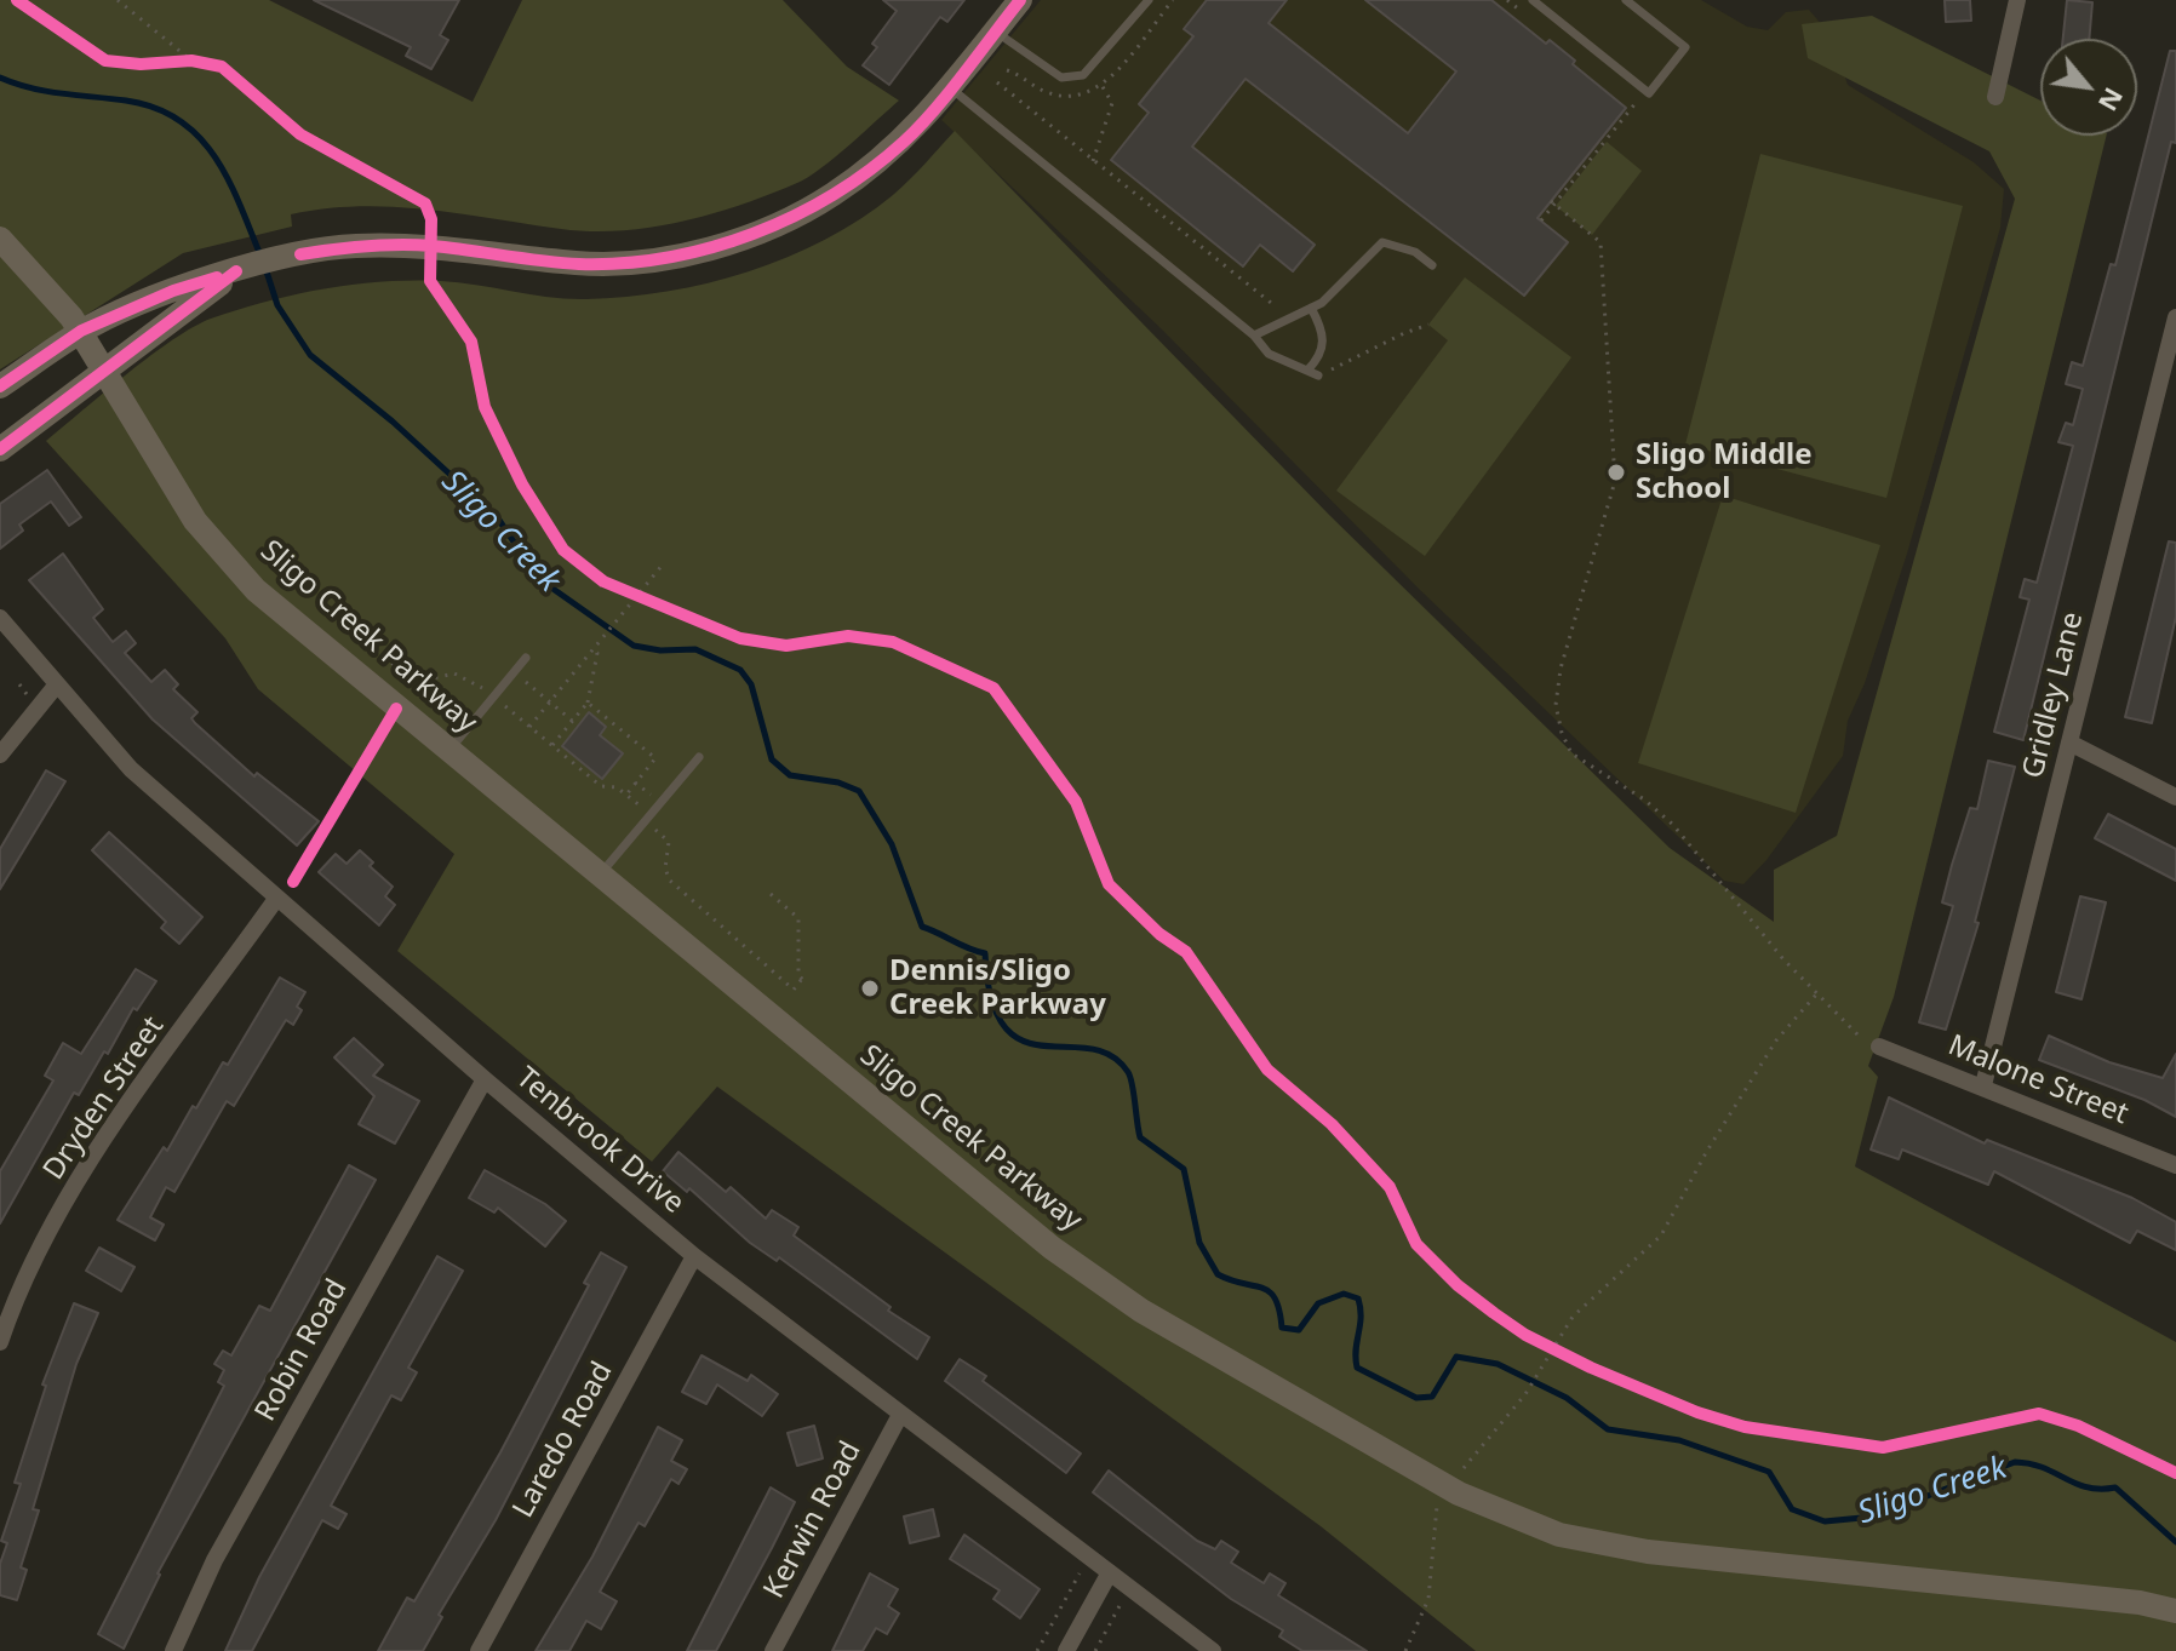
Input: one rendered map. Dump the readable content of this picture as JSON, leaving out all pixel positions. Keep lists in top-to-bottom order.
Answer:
{
  "streets": {
    "street": [
      "Sligo Creek Parkway",
      "Gridley Lane",
      "Malone Street",
      "Dryden Street",
      "Tenbrook Drive",
      "Robin Road",
      "Laredo Road",
      "Kerwin Road"
    ]
  },
  "crossings": [
    ["Gridley Lane", "Malone Street"],
    ["Dryden Street", "Tenbrook Drive"],
    ["Tenbrook Drive", "Robin Road"],
    ["Tenbrook Drive", "Laredo Road"],
    ["Tenbrook Drive", "Kerwin Road"]
  ],
  "water": ["Sligo Creek"],
  "places": ["Sligo Middle School", "Dennis/Sligo Creek Parkway"],
  "north": "bottom right"
}
